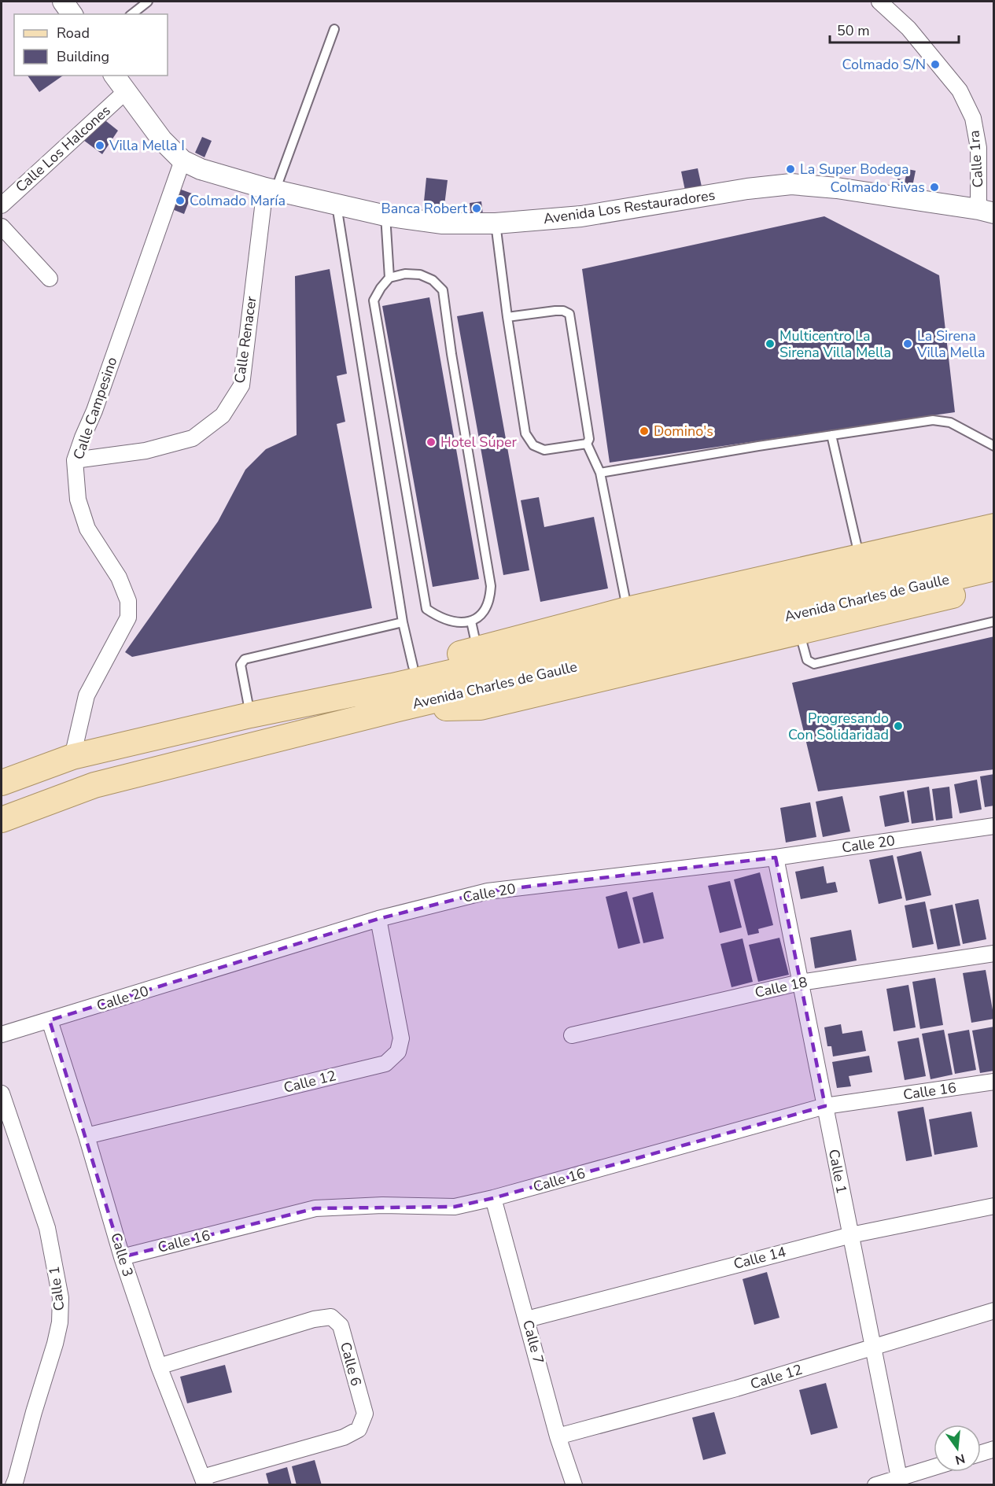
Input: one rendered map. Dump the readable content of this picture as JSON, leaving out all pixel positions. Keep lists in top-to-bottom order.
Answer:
{
  "streets": {
    "main road": ["Avenida Charles de Gaulle"],
    "street": [
      "Calle Los Halcones",
      "Calle 1ra",
      "Avenida Los Restauradores",
      "Calle Renacer",
      "Calle Campesino",
      "Calle 20",
      "Calle 18",
      "Calle 12",
      "Calle 16",
      "Calle 1",
      "Calle 3",
      "Calle 14",
      "Calle 7",
      "Calle 6"
    ]
  },
  "crossings": [
    ["Calle Los Halcones", "Avenida Los Restauradores"],
    ["Calle 1ra", "Avenida Los Restauradores"],
    ["Avenida Los Restauradores", "Calle Renacer"],
    ["Avenida Los Restauradores", "Calle Campesino"],
    ["Calle Renacer", "Calle Campesino"],
    ["Calle Campesino", "Avenida Charles de Gaulle"],
    ["Calle 20", "Calle 12"],
    ["Calle 20", "Calle 1"],
    ["Calle 20", "Calle 3"],
    ["Calle 18", "Calle 1"],
    ["Calle 12", "Calle 1"],
    ["Calle 12", "Calle 3"],
    ["Calle 12", "Calle 7"],
    ["Calle 16", "Calle 1"],
    ["Calle 16", "Calle 3"],
    ["Calle 16", "Calle 7"],
    ["Calle 1", "Calle 14"],
    ["Calle 3", "Calle 6"],
    ["Calle 14", "Calle 7"]
  ],
  "places": [
    "Colmado S/N",
    "Villa Mella I",
    "La Super Bodega",
    "Colmado Rivas",
    "Colmado María",
    "Banca Robert",
    "Multicentro La Sirena Villa Mella",
    "La Sirena Villa Mella",
    "Domino's",
    "Hotel Súper",
    "Progresando Con Solidaridad"
  ],
  "legend": ["Road", "Building"],
  "scale_bar": "50 m",
  "north": "bottom"
}
